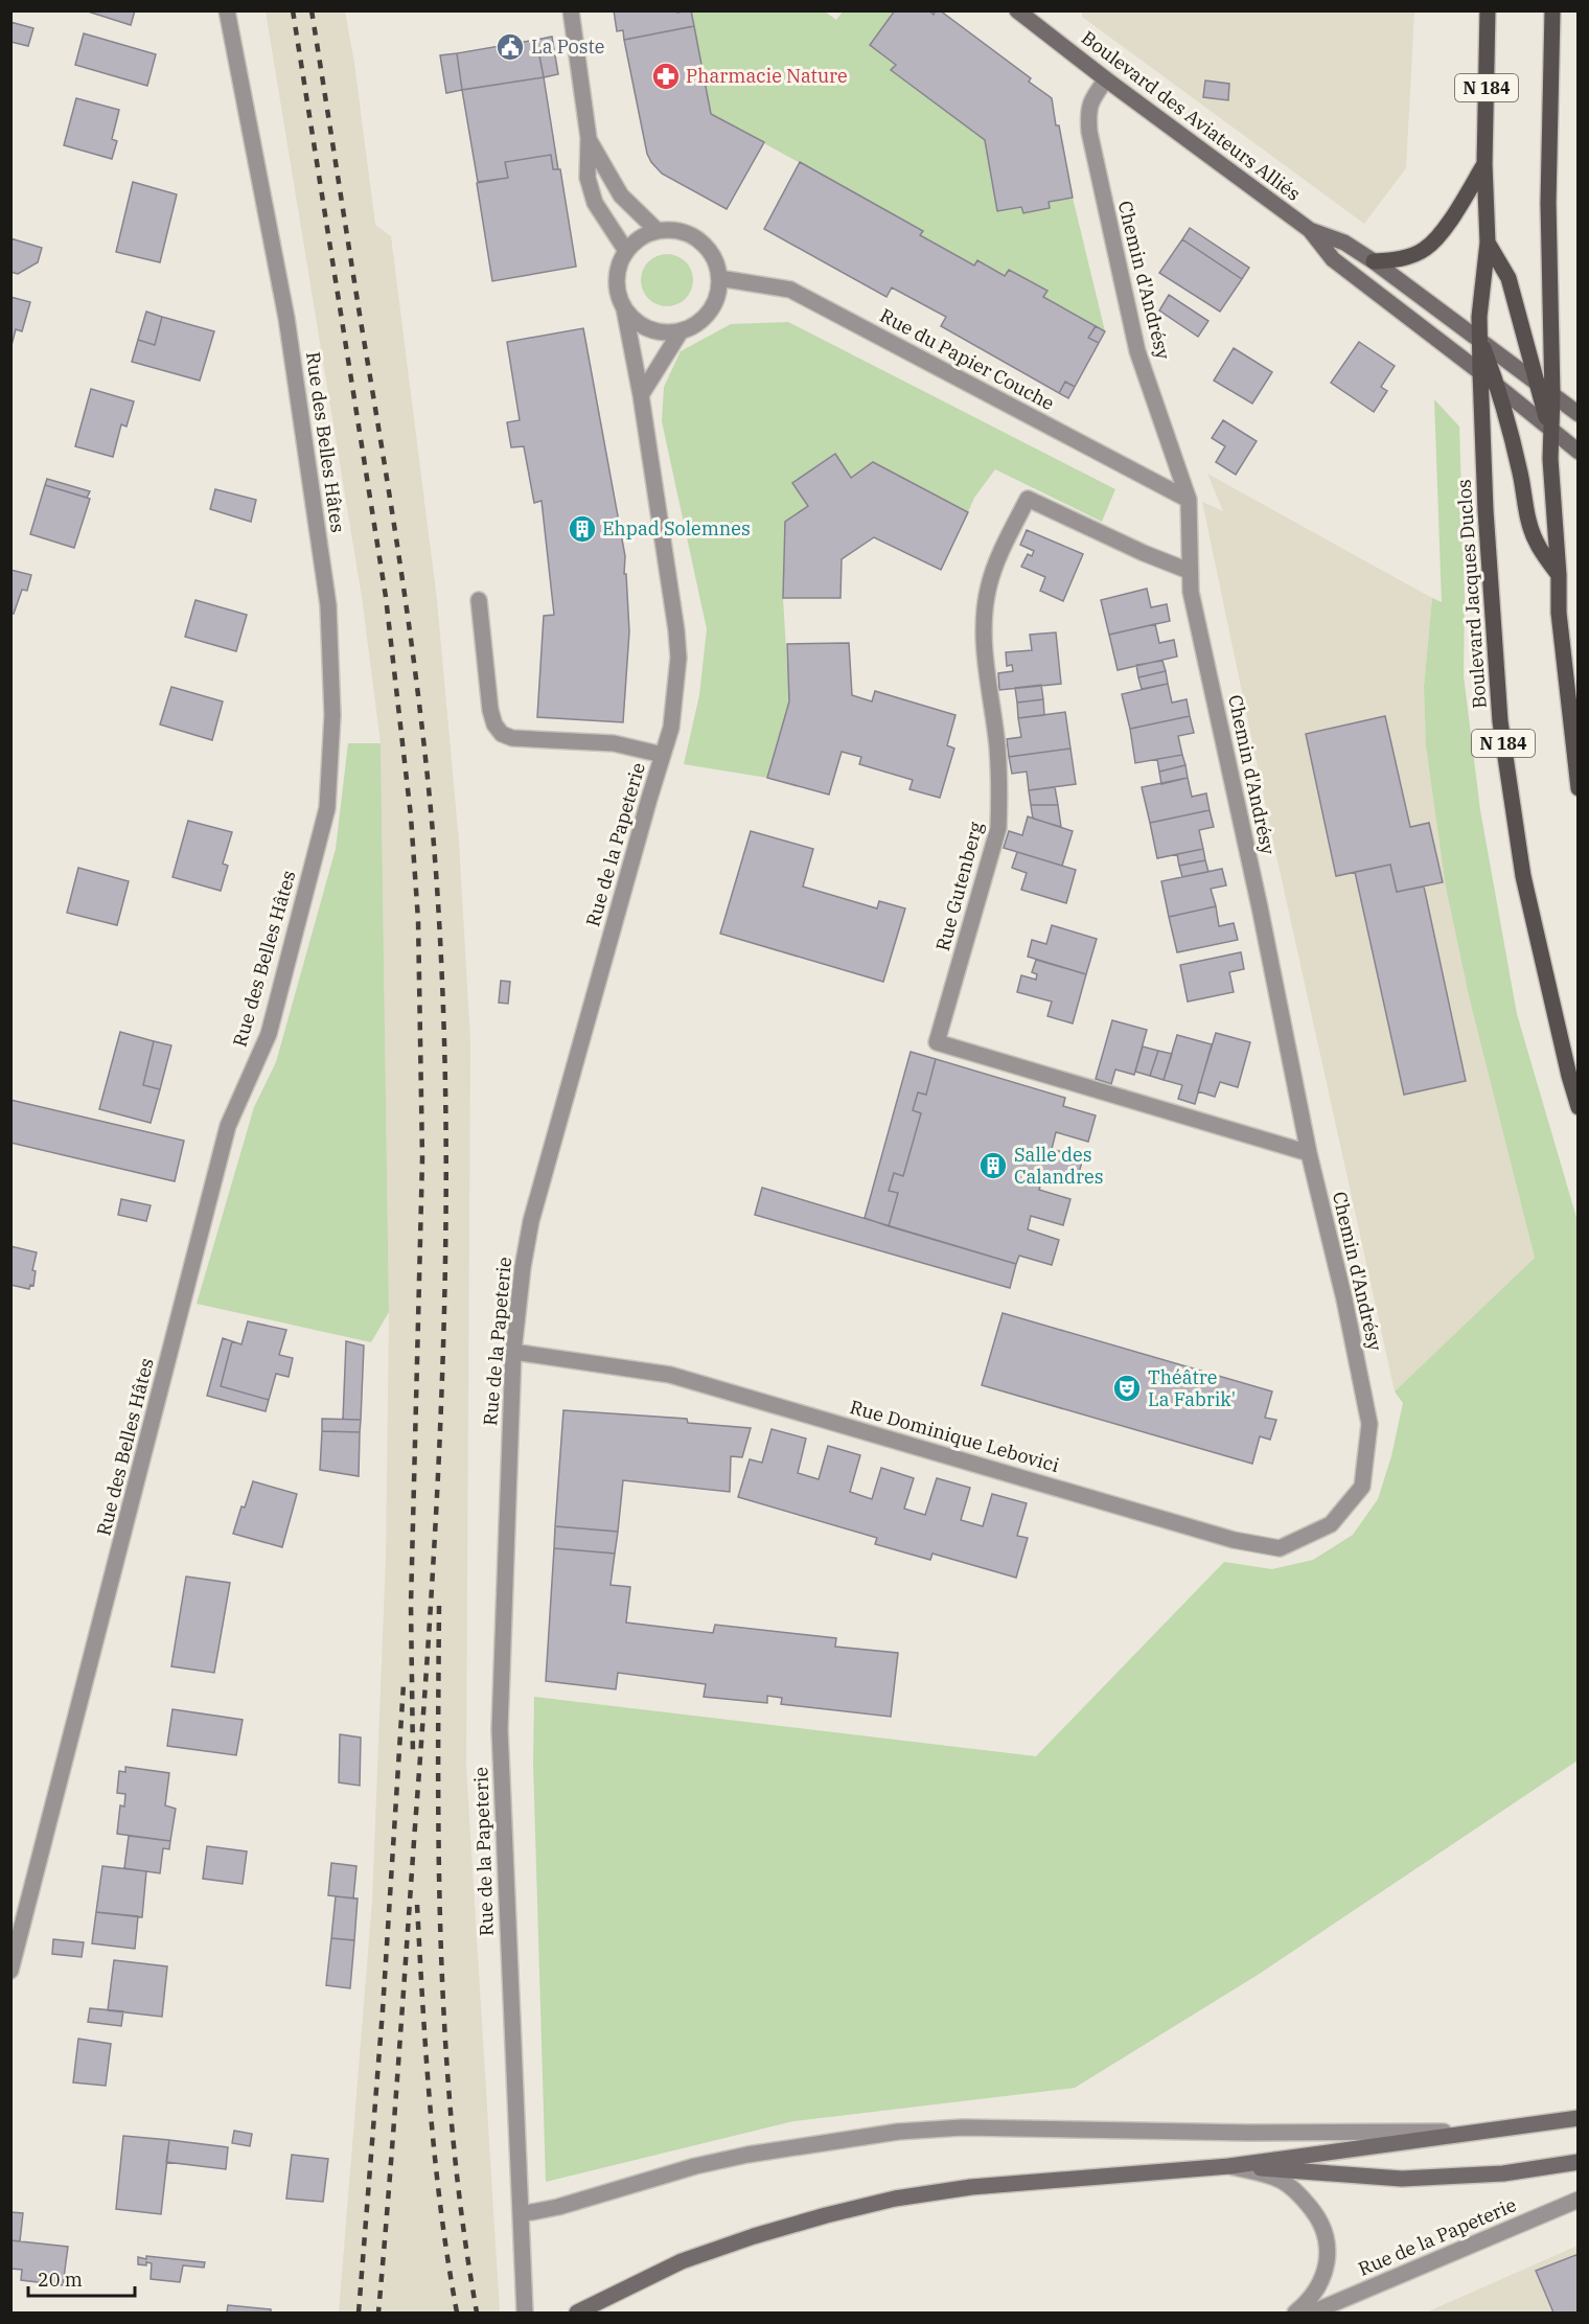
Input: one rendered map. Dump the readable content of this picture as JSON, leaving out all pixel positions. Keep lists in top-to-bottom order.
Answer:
{
  "streets": {
    "main road": ["N 184", "Boulevard des Aviateurs Alliés", "Boulevard Jacques Duclos"],
    "street": [
      "Chemin d'Andrésy",
      "Rue du Papier Couche",
      "Rue des Belles Hâtes",
      "Rue de la Papeterie",
      "Rue Gutenberg",
      "Rue Dominique Lebovici"
    ]
  },
  "crossings": [
    ["N 184", "Boulevard des Aviateurs Alliés"],
    ["N 184", "Boulevard Jacques Duclos"],
    ["Boulevard des Aviateurs Alliés", "Chemin d'Andrésy"],
    ["Boulevard des Aviateurs Alliés", "Boulevard Jacques Duclos"],
    ["Chemin d'Andrésy", "Rue du Papier Couche"],
    ["Chemin d'Andrésy", "Rue Gutenberg"],
    ["Chemin d'Andrésy", "Rue Dominique Lebovici"],
    ["Rue du Papier Couche", "Rue de la Papeterie"],
    ["Rue de la Papeterie", "Rue Dominique Lebovici"]
  ],
  "places": {
    "public building": ["La Poste"],
    "pharmacy": ["Pharmacie Nature"],
    "building": ["Ehpad Solemnes", "Salle des Calandres"],
    "theatre": ["Théâtre La Fabrik'"]
  },
  "scale_bar": "20 m"
}
